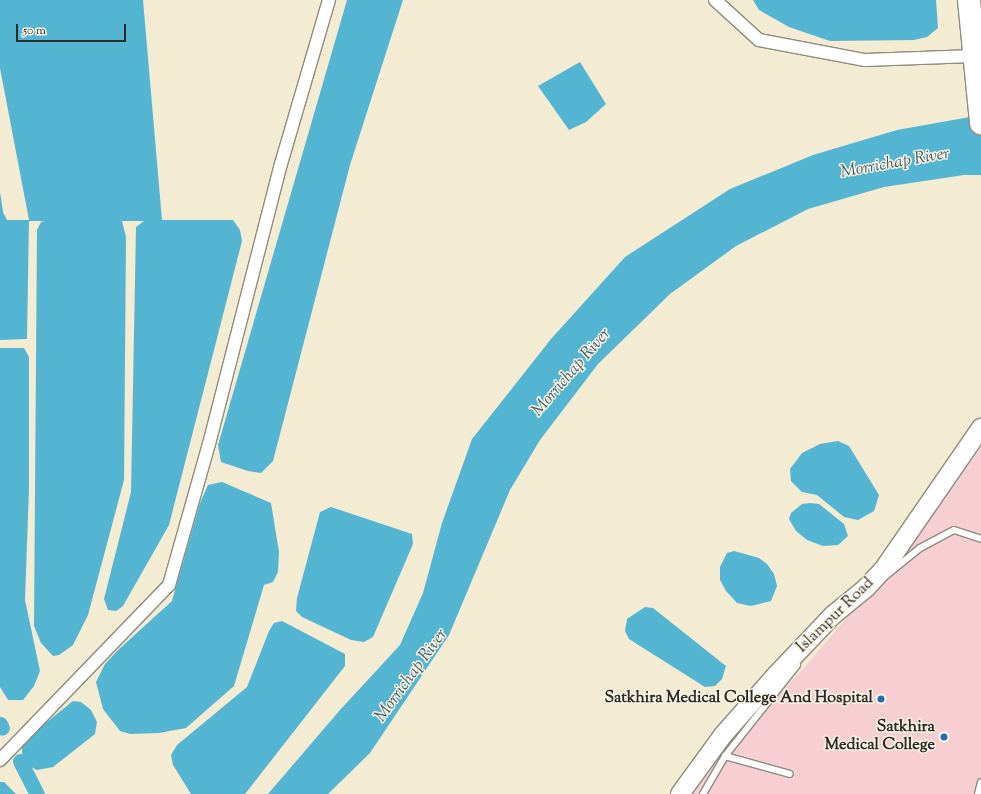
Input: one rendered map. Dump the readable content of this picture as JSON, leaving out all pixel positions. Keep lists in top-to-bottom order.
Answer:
{
  "streets": {
    "street": ["Islampur Road"]
  },
  "water": ["Morrichap River"],
  "places": ["Satkhira Medical College And Hospital", "Satkhira Medical College"],
  "scale_bar": "50 m"
}
